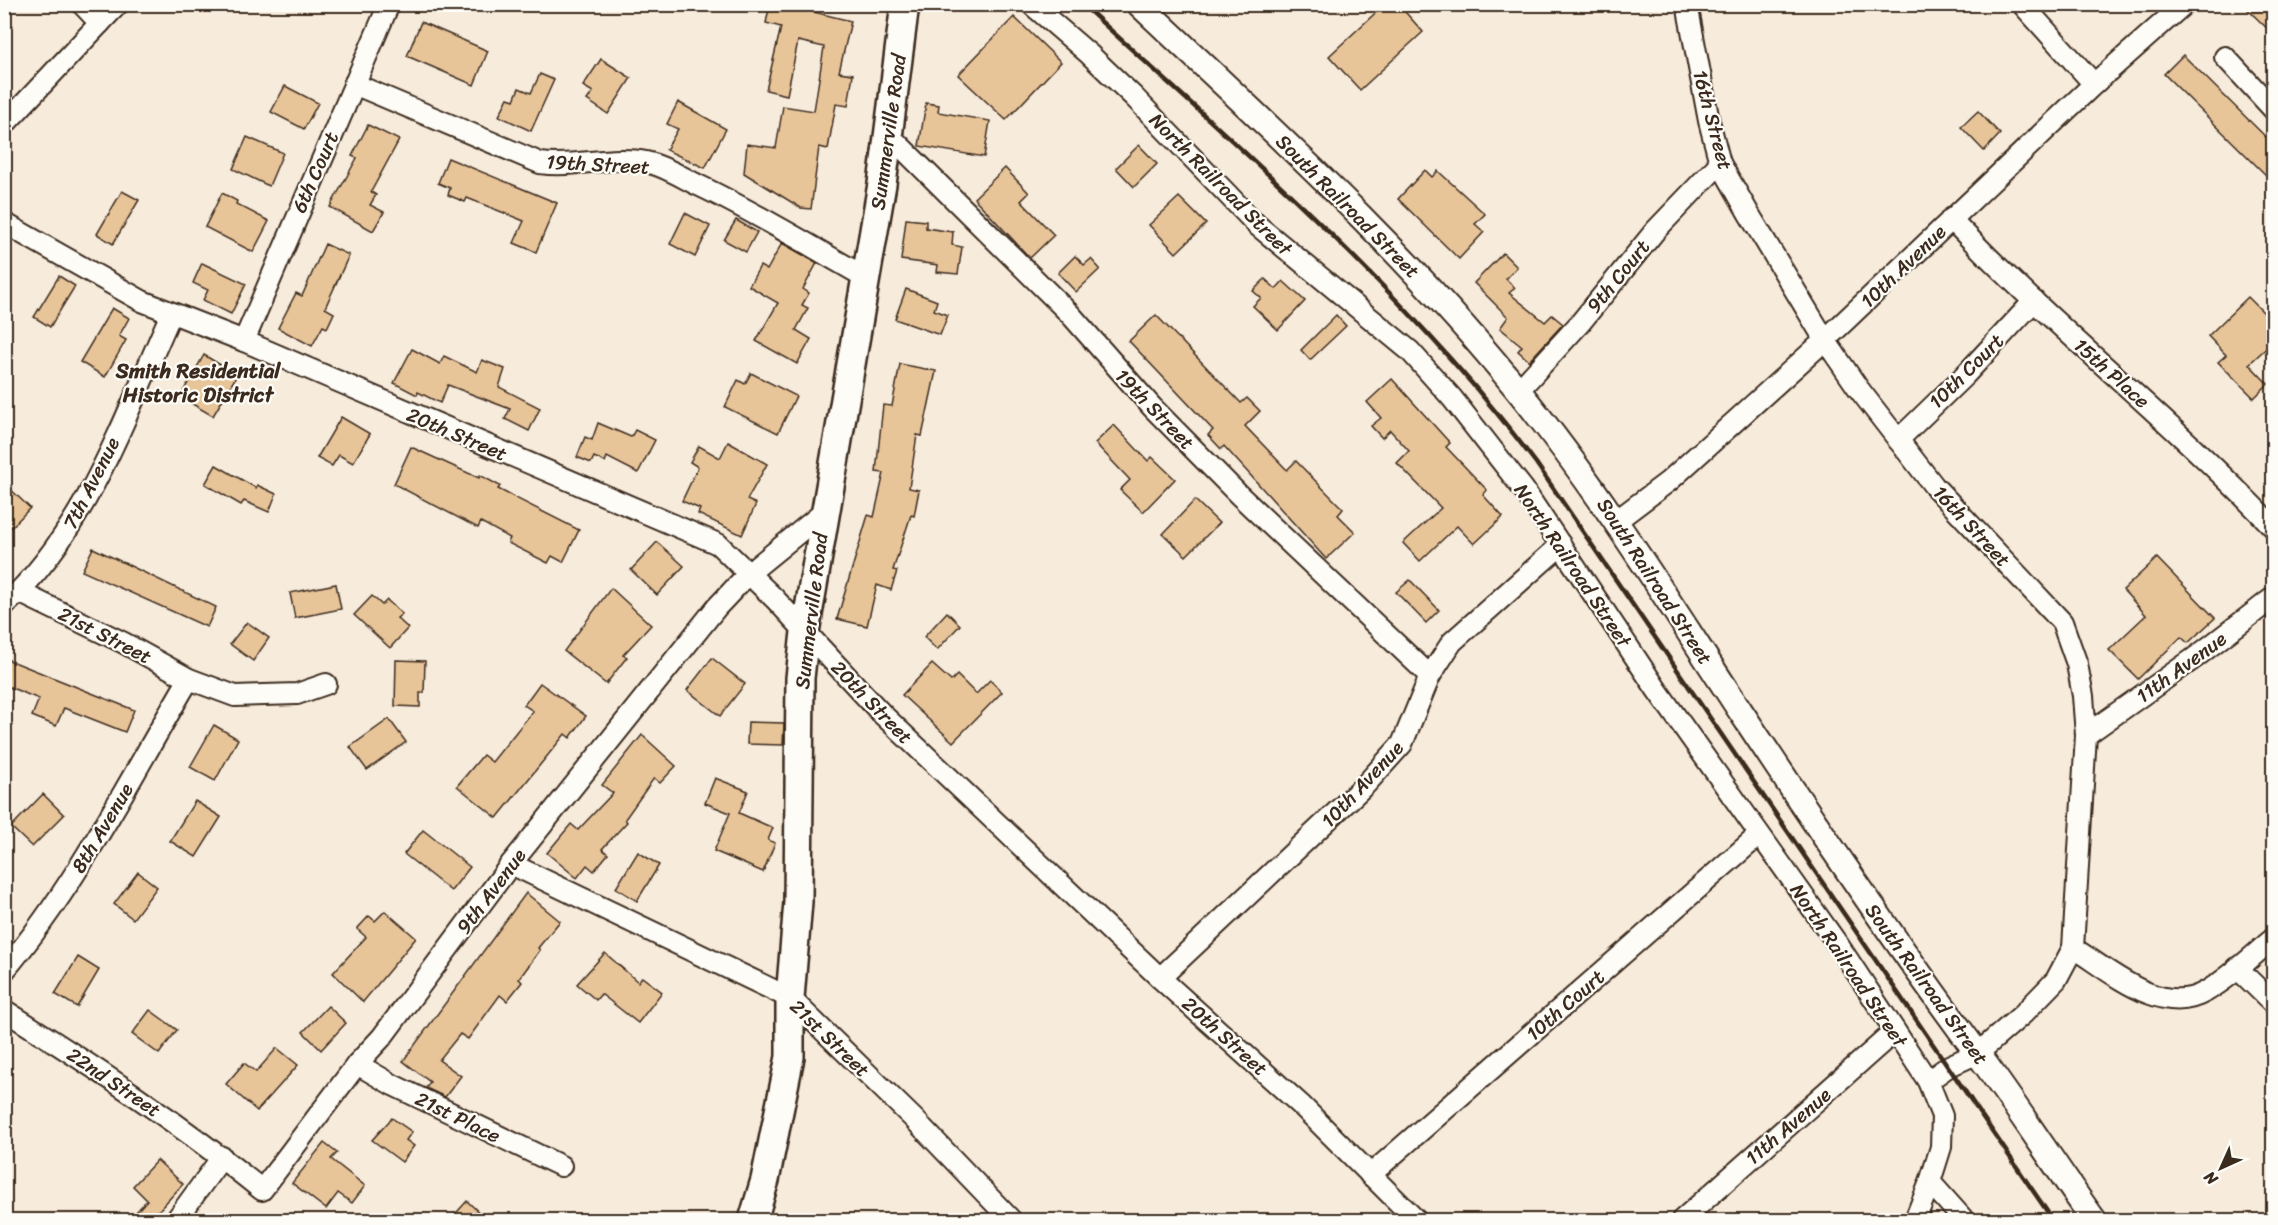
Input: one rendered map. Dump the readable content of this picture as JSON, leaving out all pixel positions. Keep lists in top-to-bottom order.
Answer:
{
  "streets": {
    "main road": ["Summerville Road"],
    "street": [
      "16th Street",
      "19th Street",
      "6th Court",
      "North Railroad Street",
      "South Railroad Street",
      "10th Avenue",
      "9th Court",
      "10th Court",
      "15th Place",
      "20th Street",
      "7th Avenue",
      "21st Street",
      "11th Avenue",
      "8th Avenue",
      "9th Avenue",
      "22nd Street",
      "21st Place"
    ]
  },
  "crossings": [
    ["16th Street", "South Railroad Street"],
    ["16th Street", "10th Avenue"],
    ["16th Street", "9th Court"],
    ["16th Street", "10th Court"],
    ["16th Street", "11th Avenue"],
    ["Summerville Road", "19th Street"],
    ["Summerville Road", "20th Street"],
    ["Summerville Road", "21st Street"],
    ["Summerville Road", "9th Avenue"],
    ["19th Street", "6th Court"],
    ["19th Street", "10th Avenue"],
    ["6th Court", "20th Street"],
    ["North Railroad Street", "10th Avenue"],
    ["North Railroad Street", "10th Court"],
    ["North Railroad Street", "11th Avenue"],
    ["South Railroad Street", "10th Avenue"],
    ["South Railroad Street", "9th Court"],
    ["10th Avenue", "15th Place"],
    ["10th Avenue", "20th Street"],
    ["10th Court", "15th Place"],
    ["10th Court", "20th Street"],
    ["20th Street", "7th Avenue"],
    ["20th Street", "9th Avenue"],
    ["7th Avenue", "21st Street"],
    ["21st Street", "8th Avenue"],
    ["21st Street", "9th Avenue"],
    ["9th Avenue", "22nd Street"],
    ["9th Avenue", "21st Place"]
  ],
  "districts": ["Smith Residential Historic District"],
  "north": "bottom left"
}
